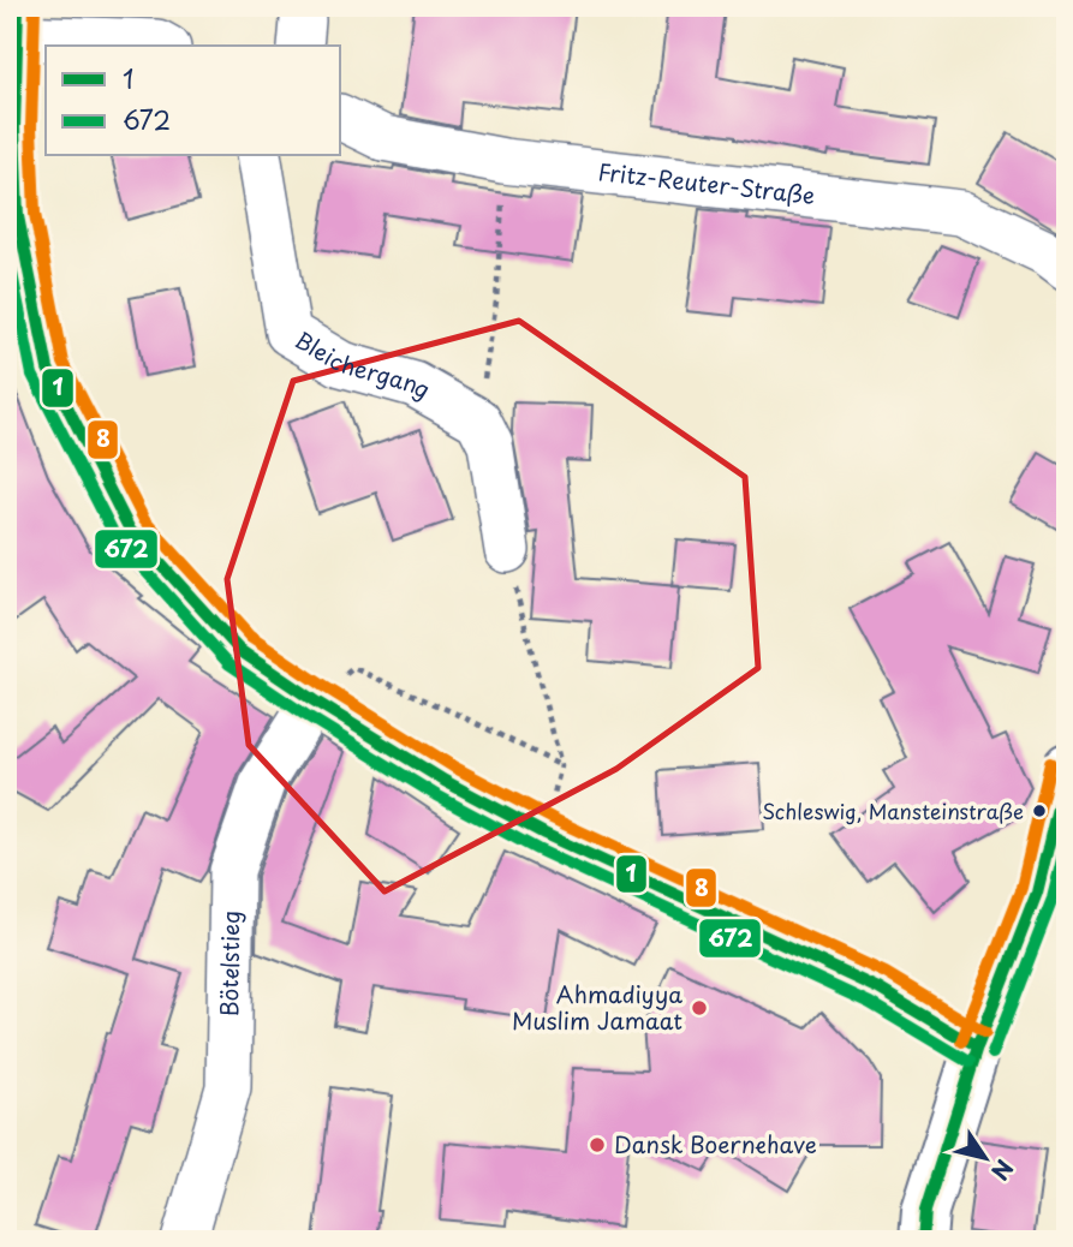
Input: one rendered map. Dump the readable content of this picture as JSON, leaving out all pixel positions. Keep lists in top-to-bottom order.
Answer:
{
  "streets": {
    "street": ["Fritz-Reuter-Straße", "Bleichergang", "Bötelstieg"]
  },
  "places": ["Schleswig, Mansteinstraße", "Ahmadiyya Muslim Jamaat", "Dansk Boernehave"],
  "lines": ["transit line 1", "transit line 8", "transit line 672"],
  "legend": ["1", "672"],
  "north": "bottom right"
}
